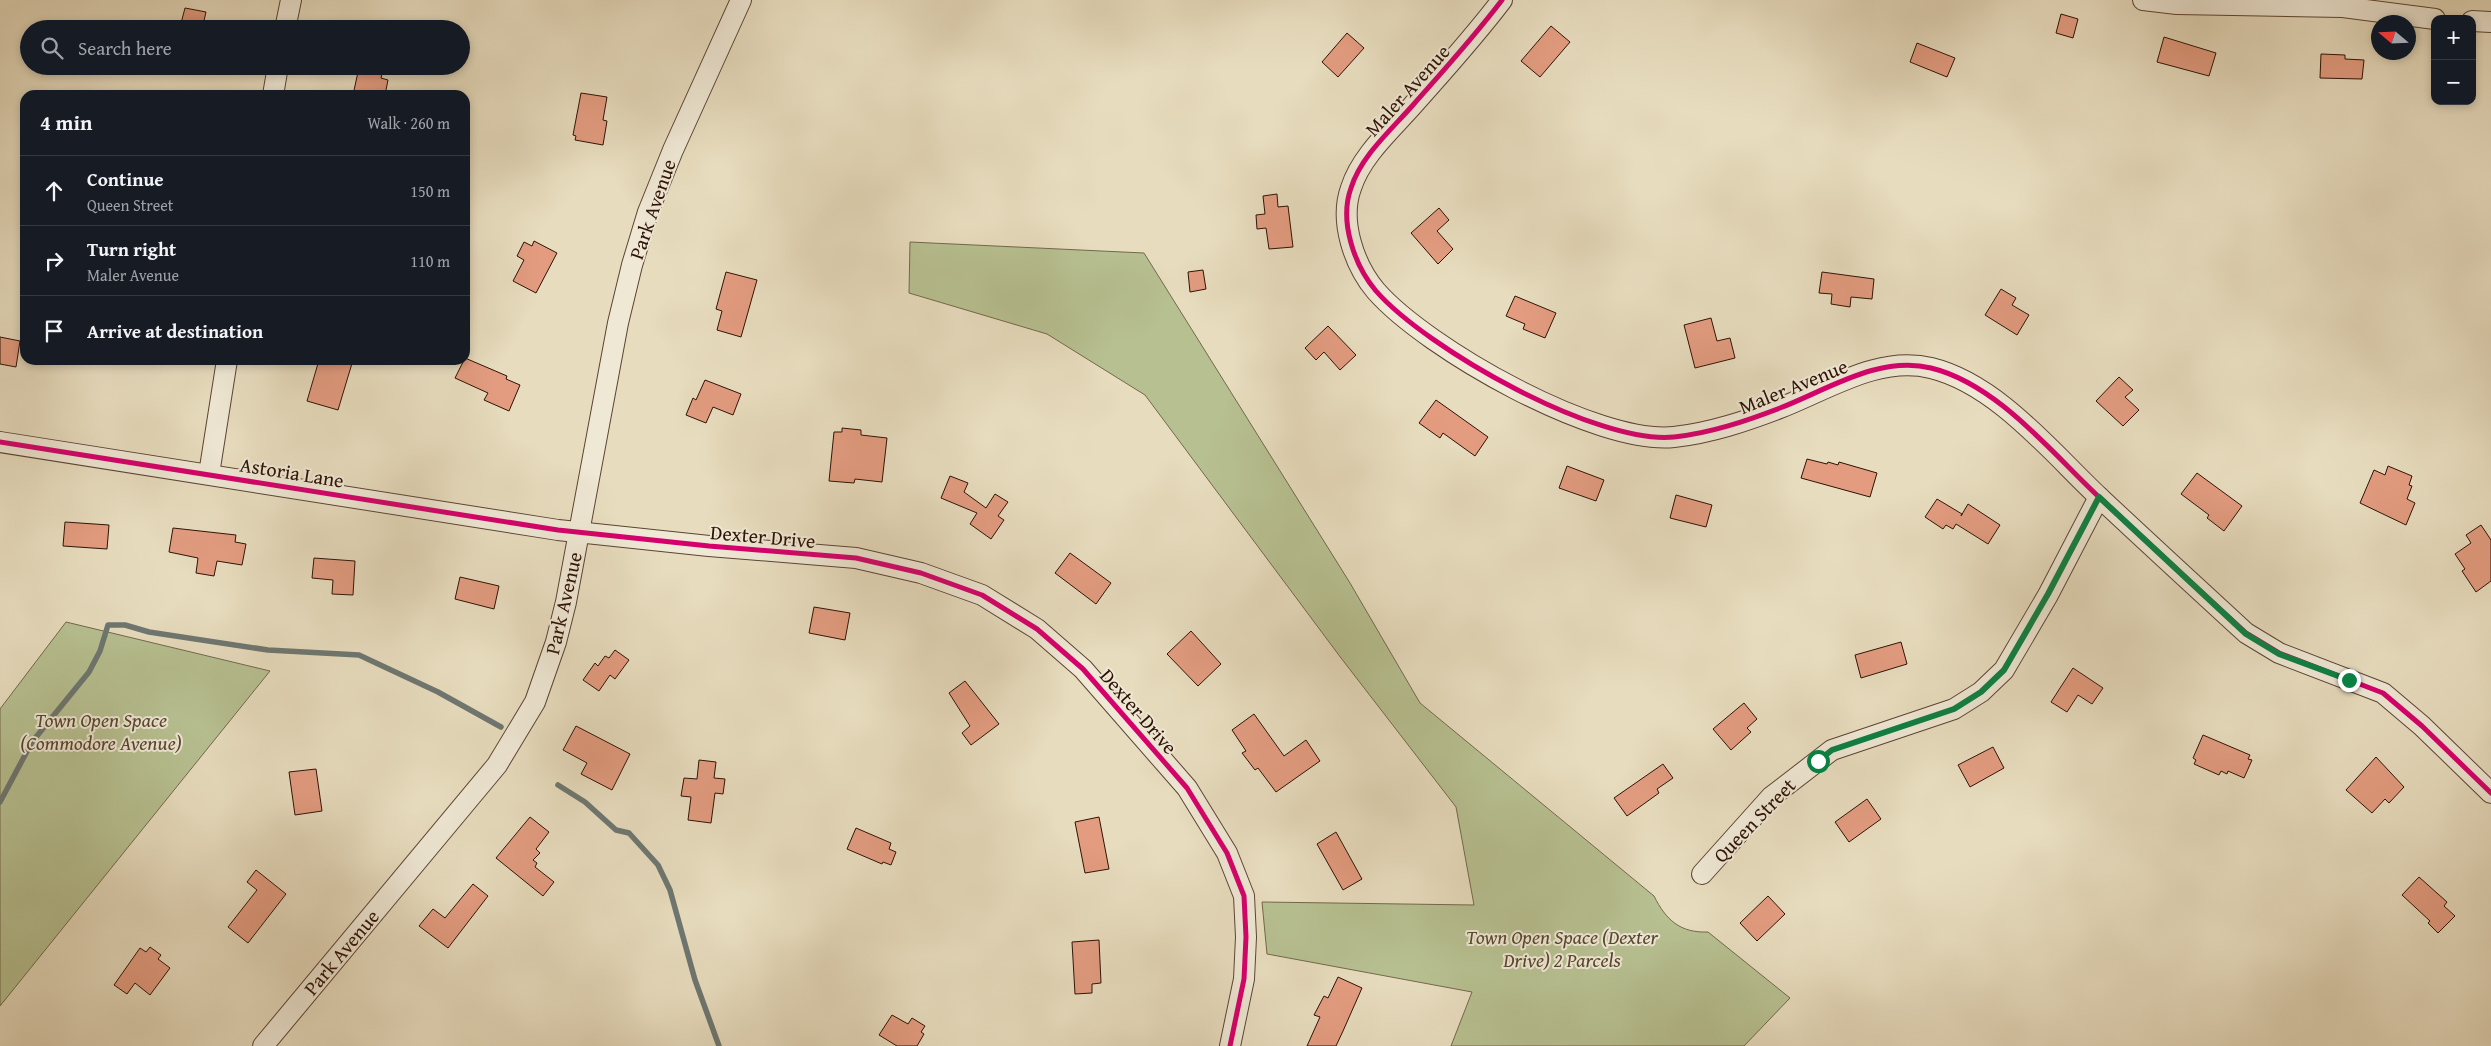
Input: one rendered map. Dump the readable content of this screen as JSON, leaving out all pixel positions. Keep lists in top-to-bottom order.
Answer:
{
  "streets": {
    "street": [
      "Maler Avenue",
      "Park Avenue",
      "Astoria Lane",
      "Dexter Drive",
      "Queen Street"
    ]
  },
  "crossings": [
    ["Maler Avenue", "Queen Street"],
    ["Park Avenue", "Astoria Lane"],
    ["Park Avenue", "Dexter Drive"],
    ["Astoria Lane", "Dexter Drive"]
  ],
  "parks": ["Town Open Space (Commodore Avenue)", "Town Open Space (Dexter Drive) 2 Parcels"],
  "north": "left",
  "page": {
    "map_buttons": ["+", "−"],
    "search": "Search here",
    "heading": ["4 min", "Walk · 260 m"],
    "list": [
      ["Continue", "Queen Street", "150 m"],
      ["Turn right", "Maler Avenue", "110 m"],
      "Arrive at destination"
    ]
  }
}
